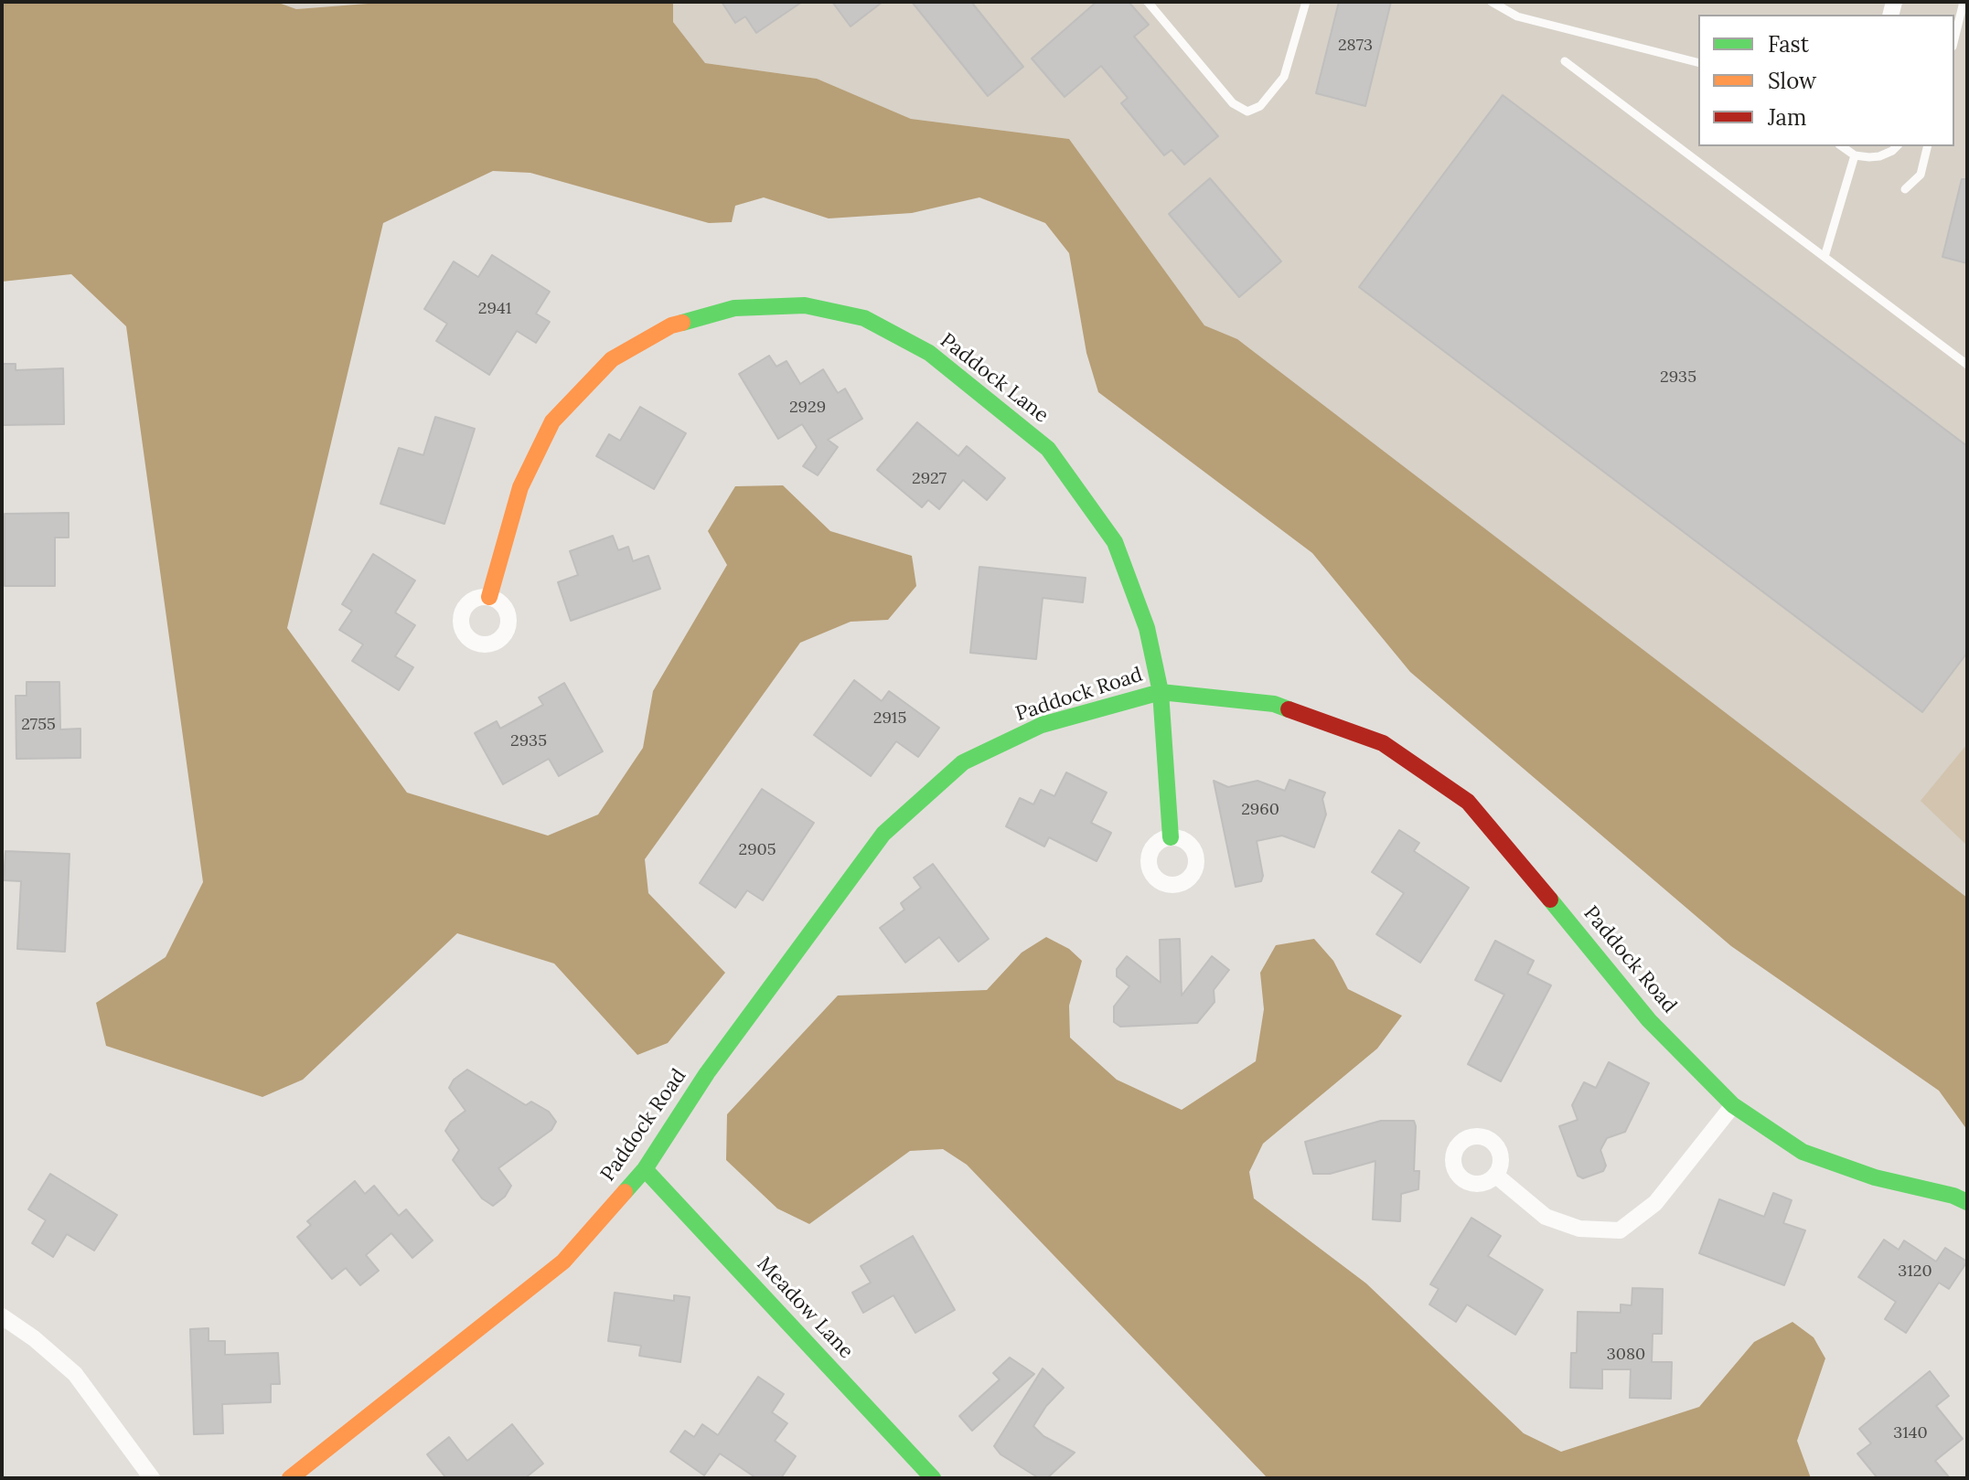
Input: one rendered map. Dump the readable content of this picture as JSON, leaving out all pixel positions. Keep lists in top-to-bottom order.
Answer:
{
  "streets": {
    "street": ["Paddock Lane", "Paddock Road", "Meadow Lane"]
  },
  "crossings": [
    ["Paddock Lane", "Paddock Road"],
    ["Paddock Road", "Meadow Lane"]
  ],
  "house_numbers": [
    "2873",
    "2941",
    "2935",
    "2929",
    "2927",
    "2915",
    "2755",
    "2935",
    "2960",
    "2905",
    "3120",
    "3080",
    "3140"
  ],
  "legend": ["Fast", "Slow", "Jam"]
}
